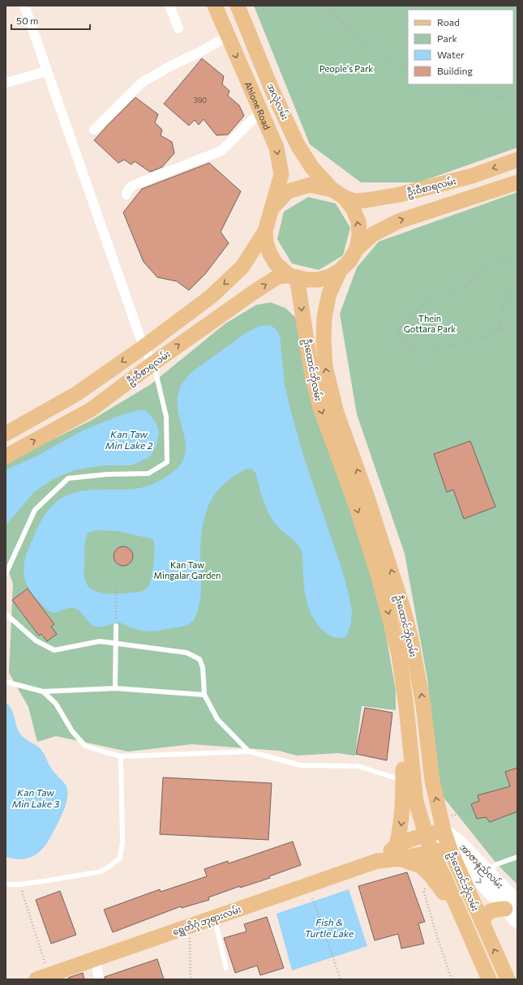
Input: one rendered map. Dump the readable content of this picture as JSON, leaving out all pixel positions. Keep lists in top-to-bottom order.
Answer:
{
  "streets": {
    "main road": [
      "အလုံလမ်း",
      "Ahlone Road",
      "ဦးဝီစာရလမ်း",
      "ဦးထောင်ဘိုလမ်း",
      "အာဇာနည်လမ်း",
      "ရွှေတိဂုံ ဘုရားလမ်း"
    ]
  },
  "crossings": [
    ["အလုံလမ်း", "Ahlone Road"],
    ["အလုံလမ်း", "ဦးဝီစာရလမ်း"],
    ["အလုံလမ်း", "ဦးထောင်ဘိုလမ်း"],
    ["Ahlone Road", "ဦးဝီစာရလမ်း"],
    ["Ahlone Road", "ဦးထောင်ဘိုလမ်း"],
    ["ဦးဝီစာရလမ်း", "ဦးထောင်ဘိုလမ်း"],
    ["ဦးထောင်ဘိုလမ်း", "အာဇာနည်လမ်း"],
    ["ဦးထောင်ဘိုလမ်း", "ရွှေတိဂုံ ဘုရားလမ်း"],
    ["အာဇာနည်လမ်း", "ရွှေတိဂုံ ဘုရားလမ်း"]
  ],
  "one_way": ["Ahlone Road"],
  "water": ["Kan Taw Min Lake 2", "Kan Taw Min Lake 3", "Fish & Turtle Lake"],
  "parks": ["People's Park", "Thein Gottara Park", "Kan Taw Mingalar Garden"],
  "house_numbers": ["390"],
  "legend": [
    "Road",
    "Park",
    "Water",
    "Building"
  ],
  "scale_bar": "50 m"
}
